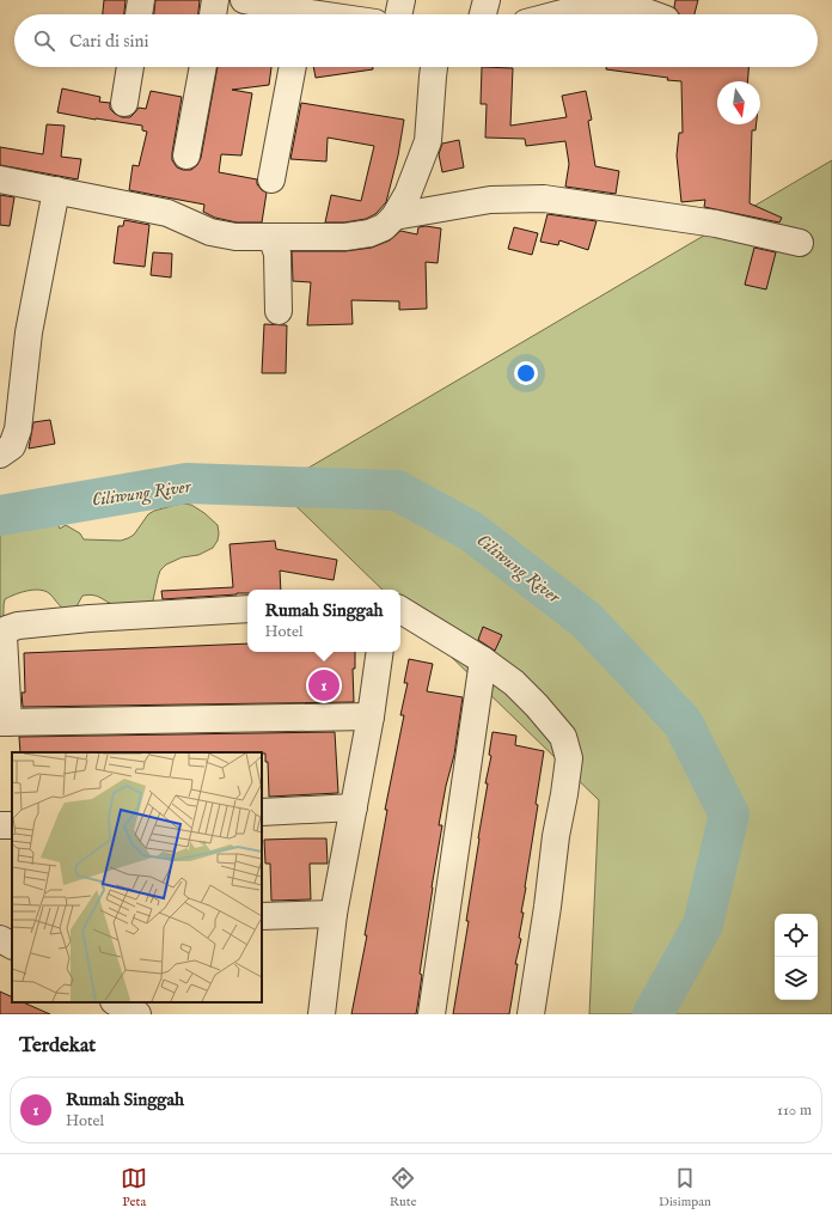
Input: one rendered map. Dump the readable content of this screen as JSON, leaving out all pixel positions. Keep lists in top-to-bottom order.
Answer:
{
  "water": ["Ciliwung River"],
  "north": "bottom",
  "page": {
    "search": "Cari di sini",
    "popup": ["Rumah Singgah", "Hotel"],
    "pins": "1",
    "heading": "Terdekat",
    "list": [
      {
        "mark": "1",
        "name": "Rumah Singgah",
        "note": "Hotel",
        "value": "110 m"
      }
    ],
    "nav": ["Peta", "Rute", "Disimpan"]
  }
}
